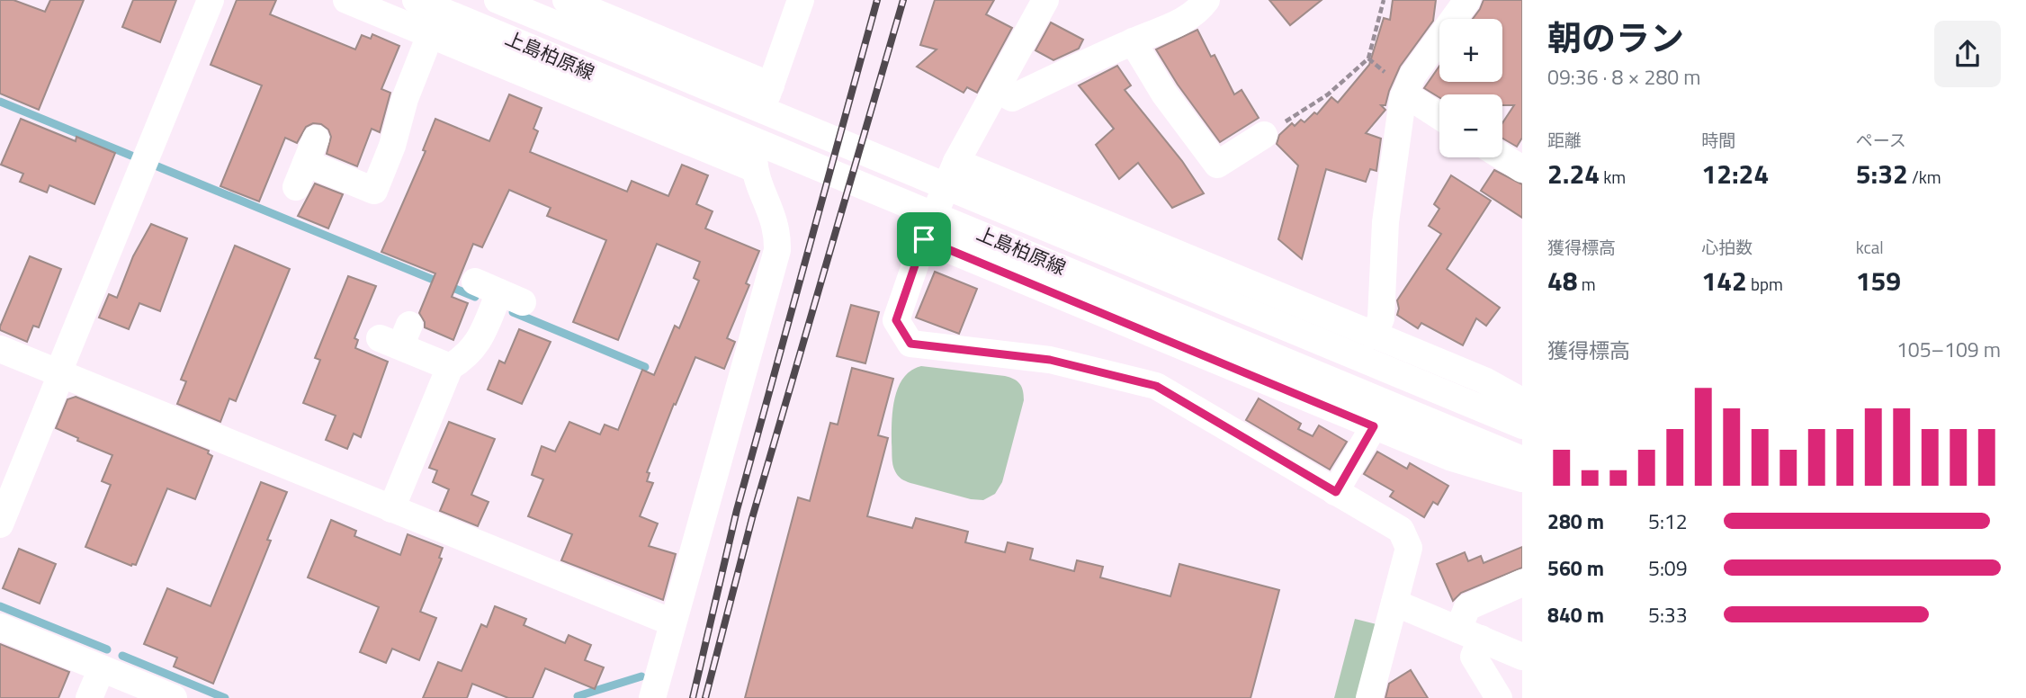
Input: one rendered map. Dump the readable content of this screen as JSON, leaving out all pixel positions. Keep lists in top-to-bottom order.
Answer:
{
  "streets": {
    "street": ["上島柏原線"]
  },
  "page": {
    "heading": ["朝のラン", "09:36 · 8 × 280 m"],
    "map_buttons": ["+", "−"],
    "stats": [
      ["距離", "2.24 km"],
      ["時間", "12:24"],
      ["ペース", "5:32 /km"],
      ["獲得標高", "48 m"],
      ["心拍数", "142 bpm"],
      ["kcal", "159"]
    ],
    "chart": ["獲得標高", "105–109 m"],
    "list": [
      {
        "name": "280 m",
        "note": "5:12"
      },
      {
        "name": "560 m",
        "note": "5:09"
      },
      {
        "name": "840 m",
        "note": "5:33"
      }
    ]
  }
}
